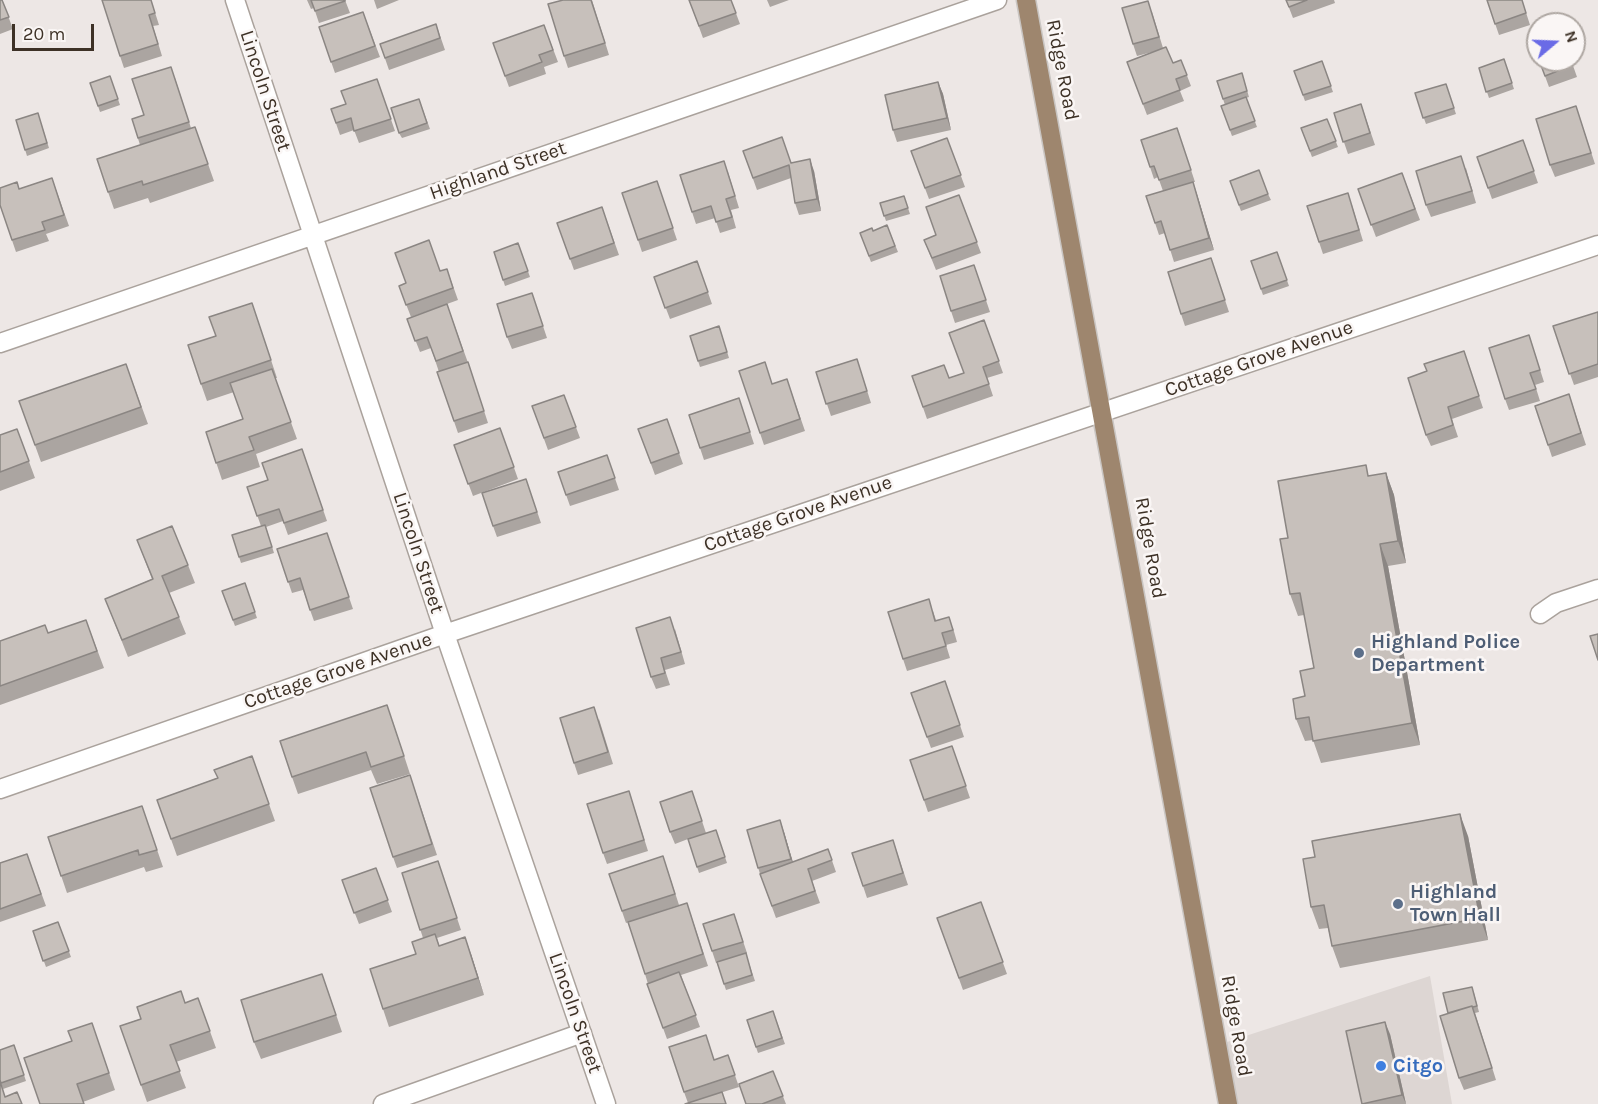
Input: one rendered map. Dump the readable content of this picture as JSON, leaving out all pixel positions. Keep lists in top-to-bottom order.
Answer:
{
  "streets": {
    "main road": ["Ridge Road"],
    "street": ["Lincoln Street", "Highland Street", "Cottage Grove Avenue"]
  },
  "crossings": [
    ["Ridge Road", "Cottage Grove Avenue"],
    ["Lincoln Street", "Highland Street"],
    ["Lincoln Street", "Cottage Grove Avenue"]
  ],
  "places": ["Highland Police Department", "Highland Town Hall", "Citgo"],
  "scale_bar": "20 m",
  "north": "right"
}
